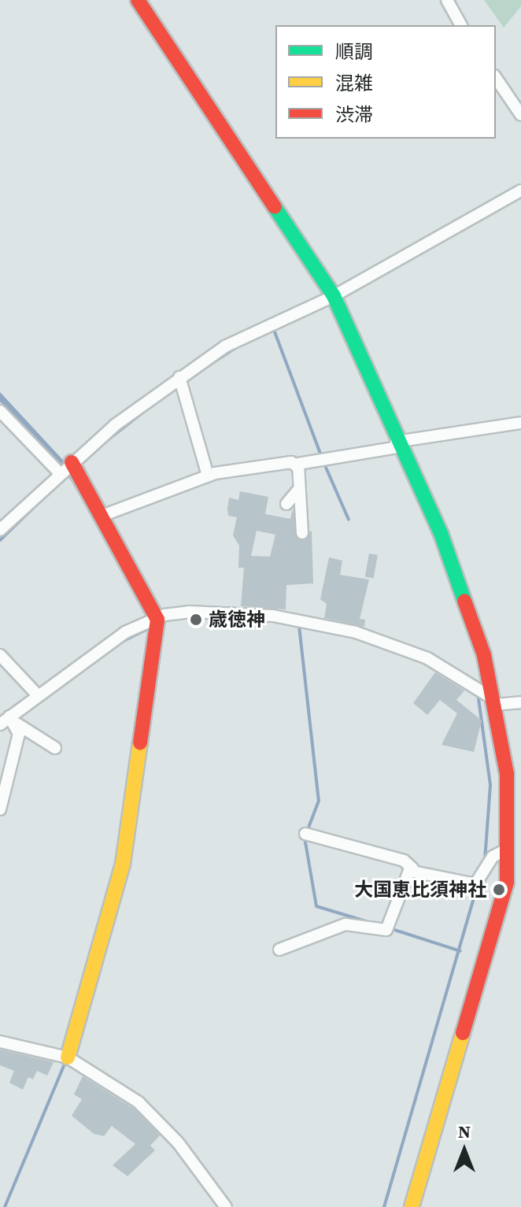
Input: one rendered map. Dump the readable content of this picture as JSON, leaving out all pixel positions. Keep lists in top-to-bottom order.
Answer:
{
  "places": ["歳徳神", "大国恵比須神社"],
  "legend": ["順調", "混雑", "渋滞"],
  "north": "top"
}
